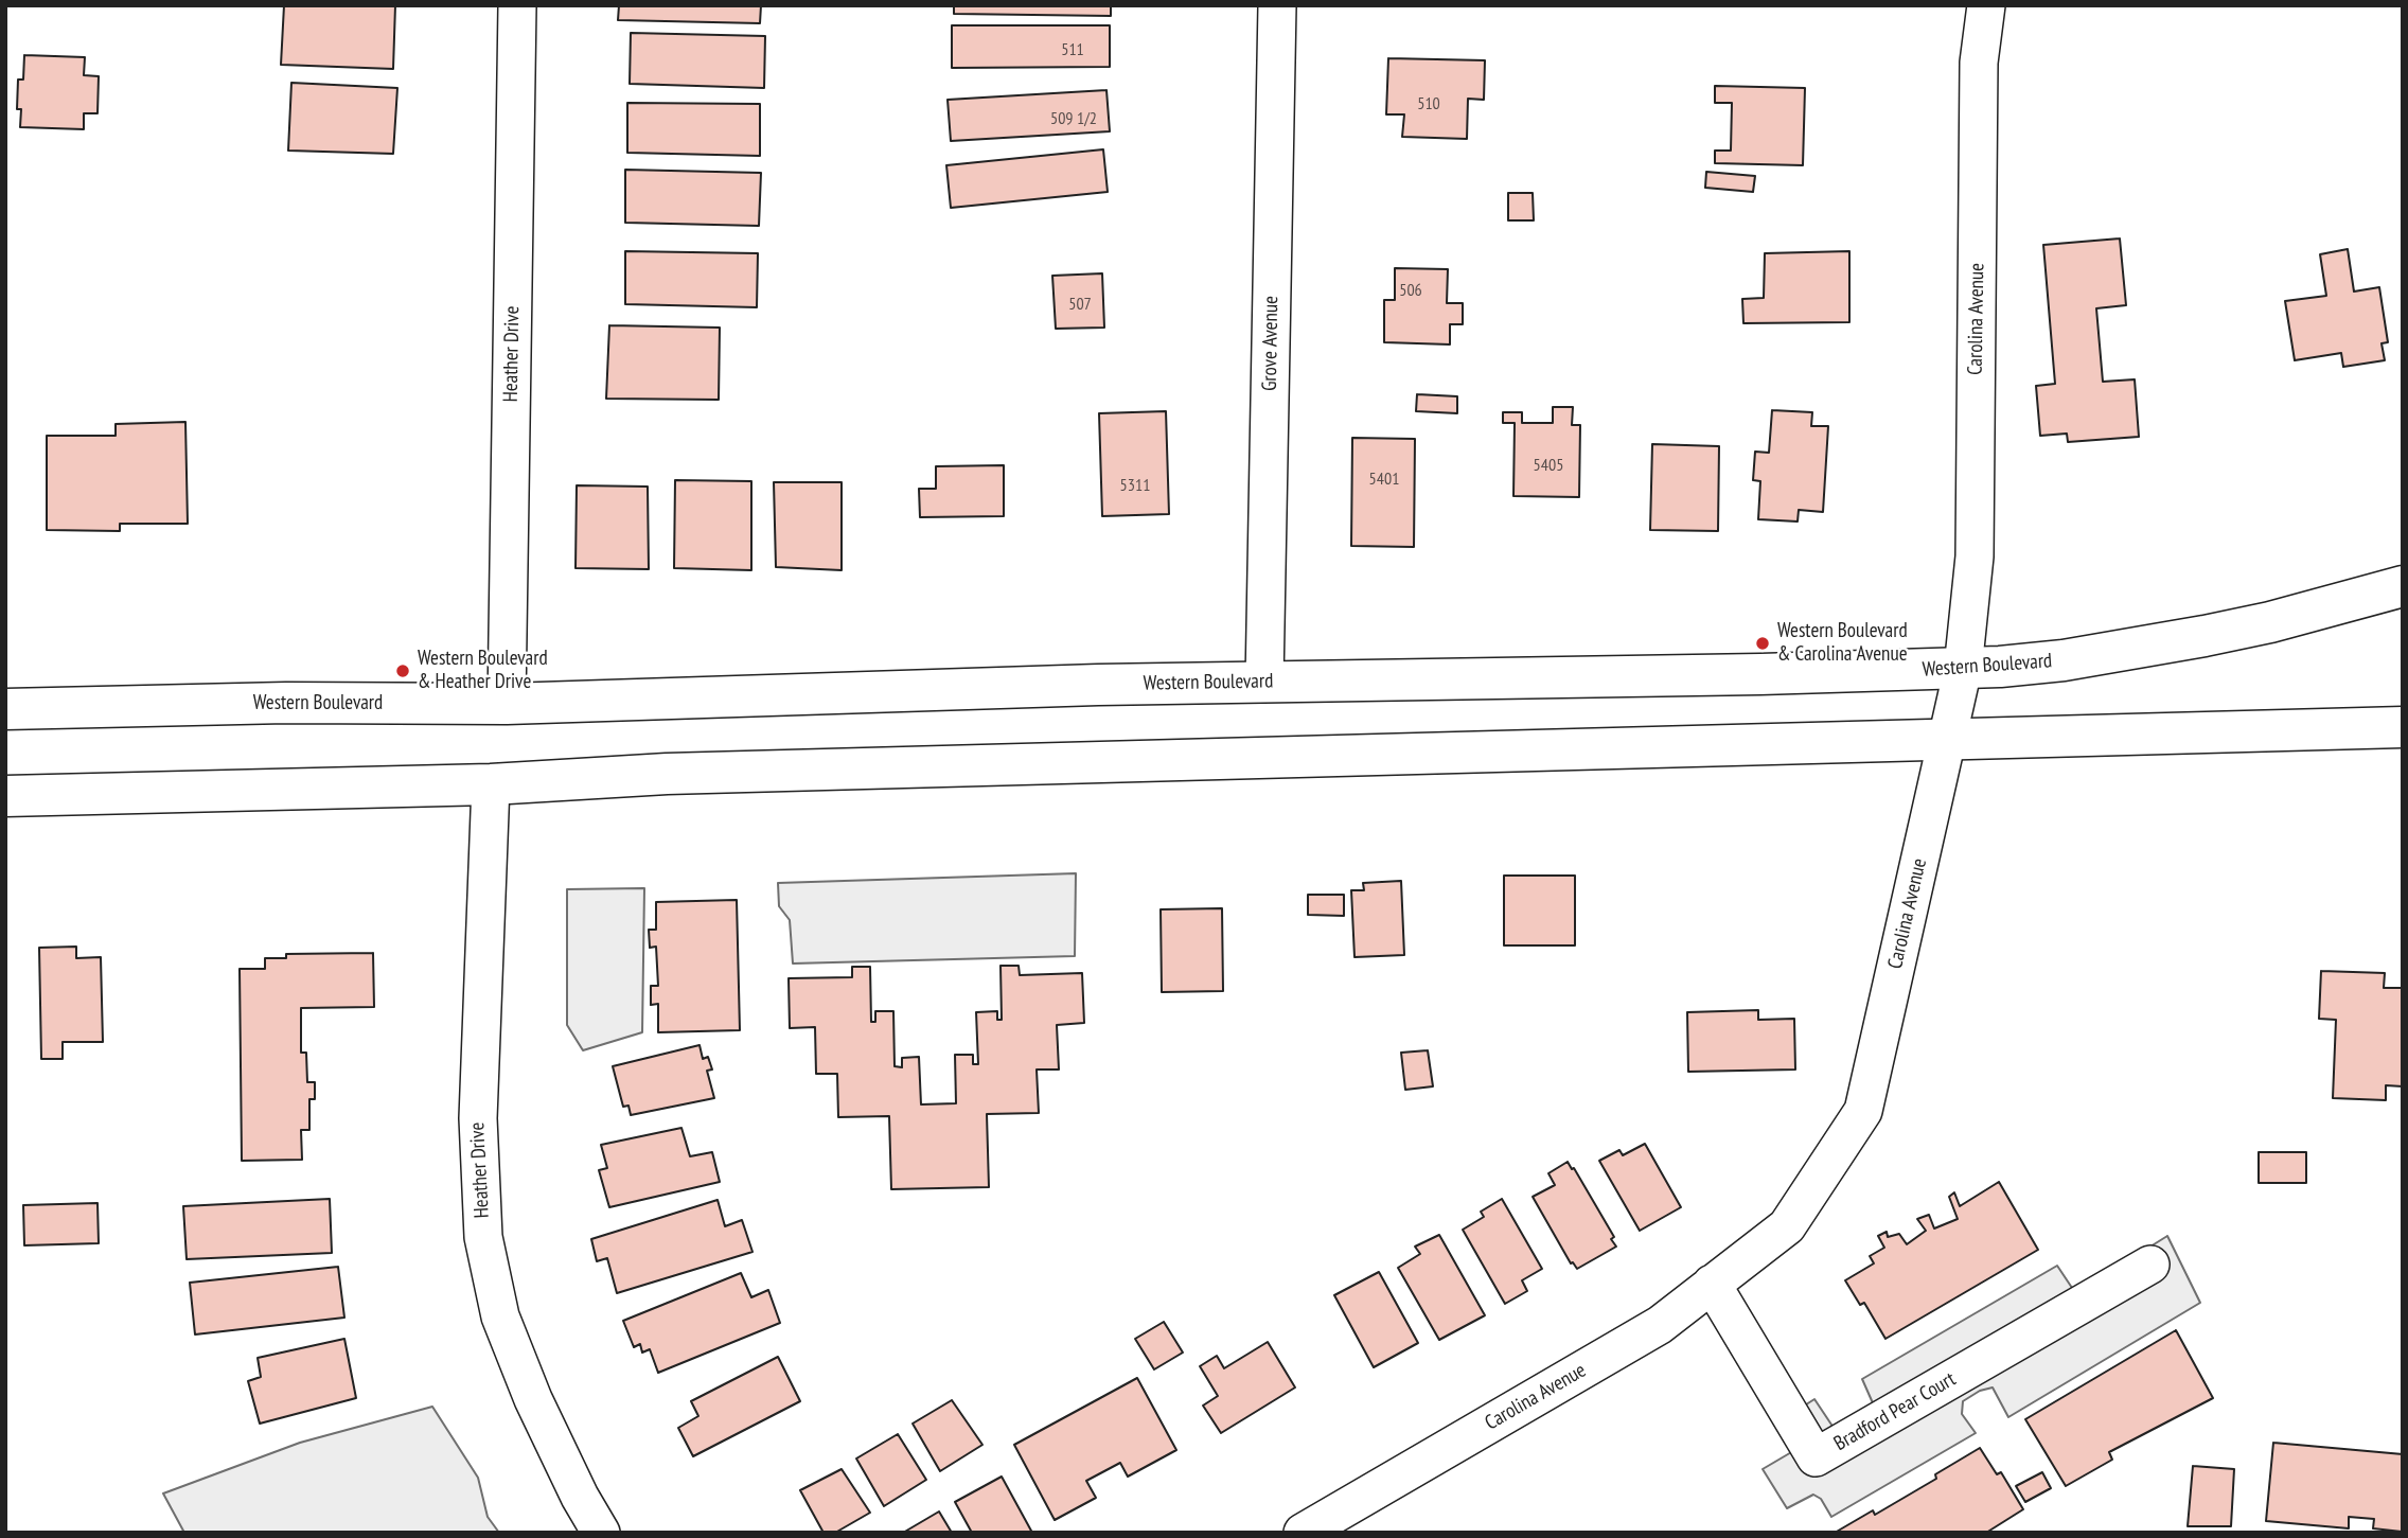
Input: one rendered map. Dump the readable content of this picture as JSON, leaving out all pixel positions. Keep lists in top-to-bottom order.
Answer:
{
  "streets": {
    "main road": ["Western Boulevard"],
    "street": [
      "Carolina Avenue",
      "Grove Avenue",
      "Heather Drive",
      "Bradford Pear Court"
    ]
  },
  "crossings": [
    ["Carolina Avenue", "Western Boulevard"],
    ["Carolina Avenue", "Bradford Pear Court"],
    ["Grove Avenue", "Western Boulevard"],
    ["Heather Drive", "Western Boulevard"]
  ],
  "places": ["Western Boulevard & Carolina Avenue", "Western Boulevard & Heather Drive"],
  "house_numbers": [
    "511",
    "510",
    "509 1/2",
    "506",
    "507",
    "5405",
    "5401",
    "5311"
  ]
}
